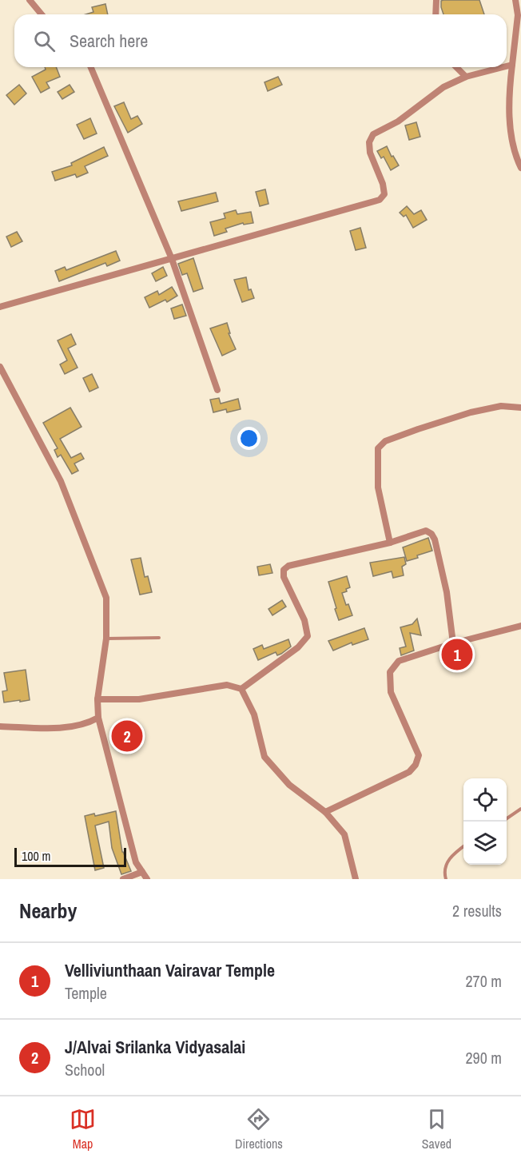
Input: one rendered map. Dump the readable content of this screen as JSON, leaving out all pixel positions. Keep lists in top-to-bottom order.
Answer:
{
  "scale_bar": "100 m",
  "page": {
    "search": "Search here",
    "pins": ["1", "2"],
    "scale": "100 m",
    "heading": ["Nearby", "2 results"],
    "list": [
      {
        "mark": "1",
        "name": "Velliviunthaan Vairavar Temple",
        "note": "Temple",
        "value": "270 m"
      },
      {
        "mark": "2",
        "name": "J/Alvai Srilanka Vidyasalai",
        "note": "School",
        "value": "290 m"
      }
    ],
    "nav": ["Map", "Directions", "Saved"]
  }
}
